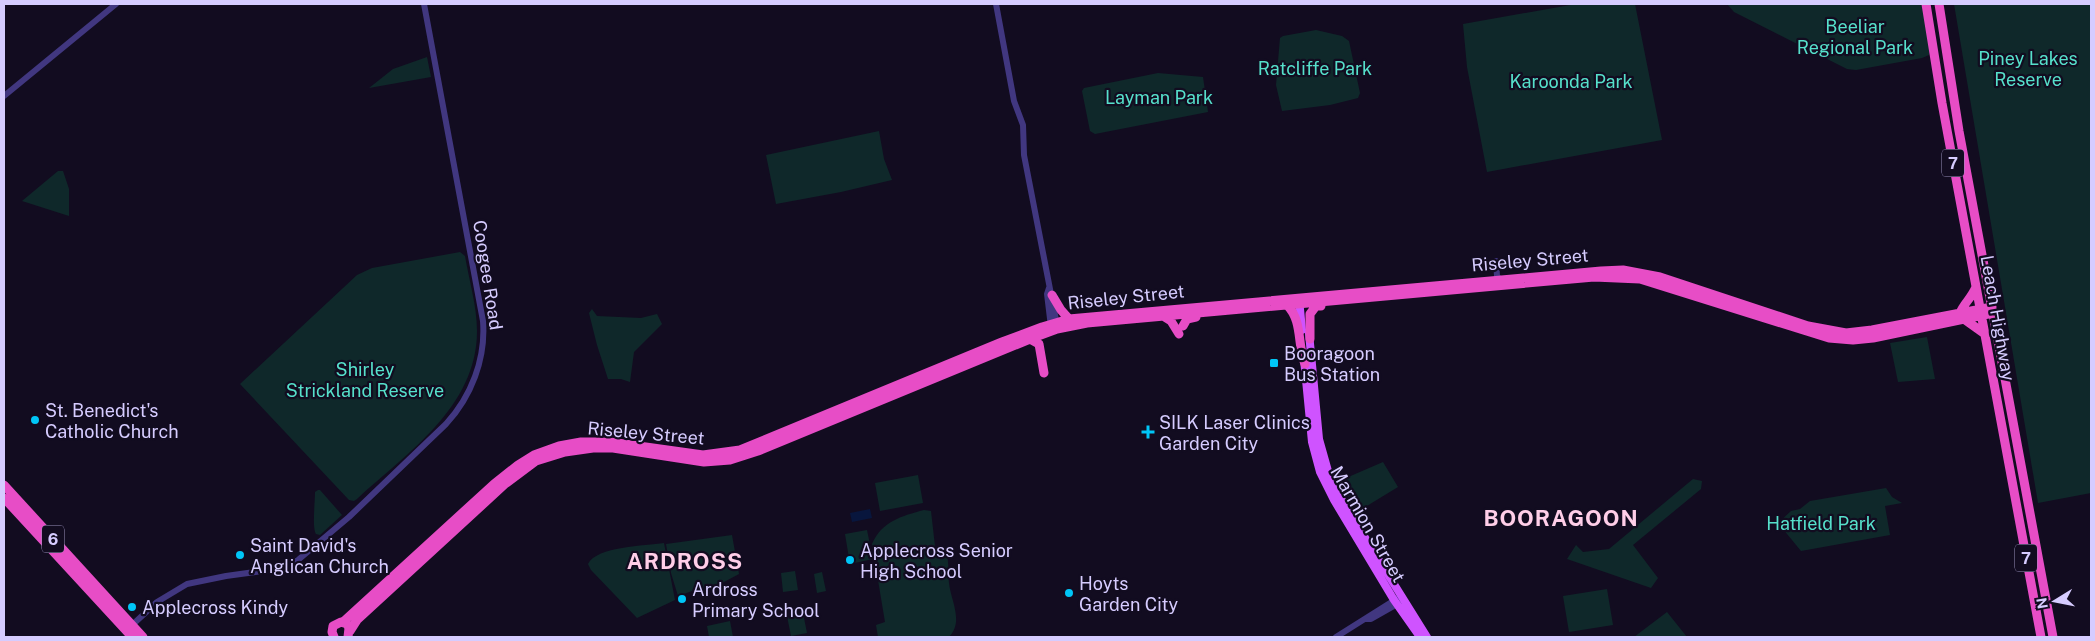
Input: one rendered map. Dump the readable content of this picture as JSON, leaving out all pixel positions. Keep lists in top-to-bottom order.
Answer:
{
  "streets": {
    "highway": [
      "7",
      "Riseley Street",
      "Leach Highway",
      "6"
    ],
    "main road": ["Marmion Street"],
    "street": ["Coogee Road"]
  },
  "crossings": [
    ["Riseley Street", "Leach Highway"],
    ["Riseley Street", "Marmion Street"],
    ["Coogee Road", "6"]
  ],
  "districts": ["BOORAGOON", "ARDROSS"],
  "parks": [
    "Beeliar Regional Park",
    "Piney Lakes Reserve",
    "Ratcliffe Park",
    "Karoonda Park",
    "Layman Park",
    "Shirley Strickland Reserve",
    "Hatfield Park"
  ],
  "places": {
    "transit": ["Booragoon Bus Station"],
    "other": [
      "St. Benedict's Catholic Church",
      "Saint David's Anglican Church",
      "Applecross Senior High School",
      "Hoyts Garden City",
      "Ardross Primary School",
      "Applecross Kindy"
    ],
    "health": ["SILK Laser Clinics Garden City"]
  },
  "north": "left"
}
